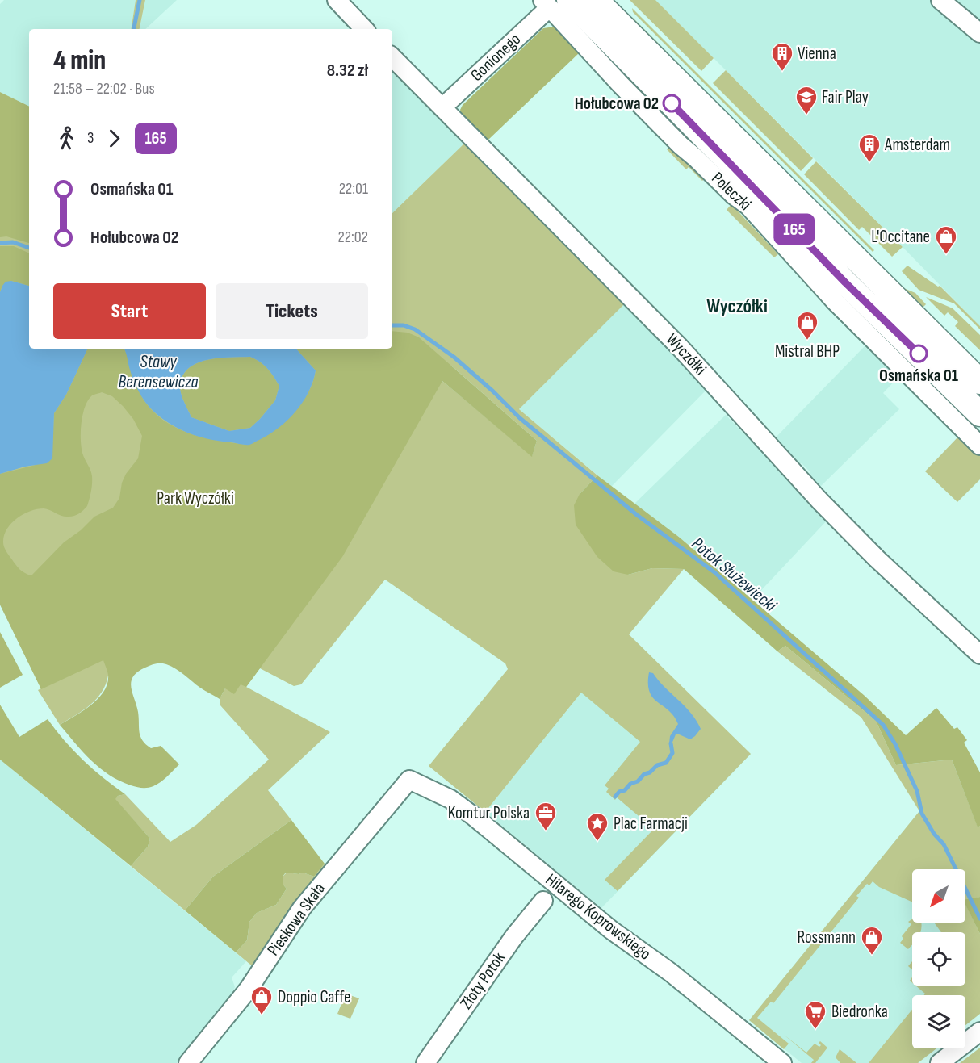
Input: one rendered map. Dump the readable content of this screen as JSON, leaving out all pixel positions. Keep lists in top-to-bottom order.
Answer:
{
  "streets": {
    "main road": ["Poleczki"],
    "street": [
      "Gonionego",
      "Wyczółki",
      "Hilarego Koprowskiego",
      "Pieskowa Skała",
      "Złoty Potok"
    ]
  },
  "crossings": [
    ["Gonionego", "Poleczki"],
    ["Gonionego", "Wyczółki"],
    ["Hilarego Koprowskiego", "Pieskowa Skała"]
  ],
  "districts": ["Wyczółki"],
  "water": ["Stawy Berensewicza", "Potok Służewiecki"],
  "parks": ["Park Wyczółki"],
  "places": {
    "building": ["Vienna", "Amsterdam"],
    "other": ["Hołubcowa 02", "Osmańska 01"],
    "school or university": ["Fair Play"],
    "shop": [
      "L'Occitane",
      "Mistral BHP",
      "Rossmann",
      "Doppio Caffe"
    ],
    "office": ["Komtur Polska"],
    "place": ["Plac Farmacji"],
    "supermarket": ["Biedronka"]
  },
  "lines": ["bus line 165"],
  "north": "bottom left",
  "page": {
    "on_map": "165",
    "heading": ["4 min", "21:58 – 22:02 · Bus", "8.32 zł"],
    "legs": ["3", "165"],
    "list": [
      {
        "name": "Osmańska 01",
        "value": "22:01"
      },
      {
        "name": "Hołubcowa 02",
        "value": "22:02"
      }
    ],
    "buttons": ["Start", "Tickets"]
  }
}
